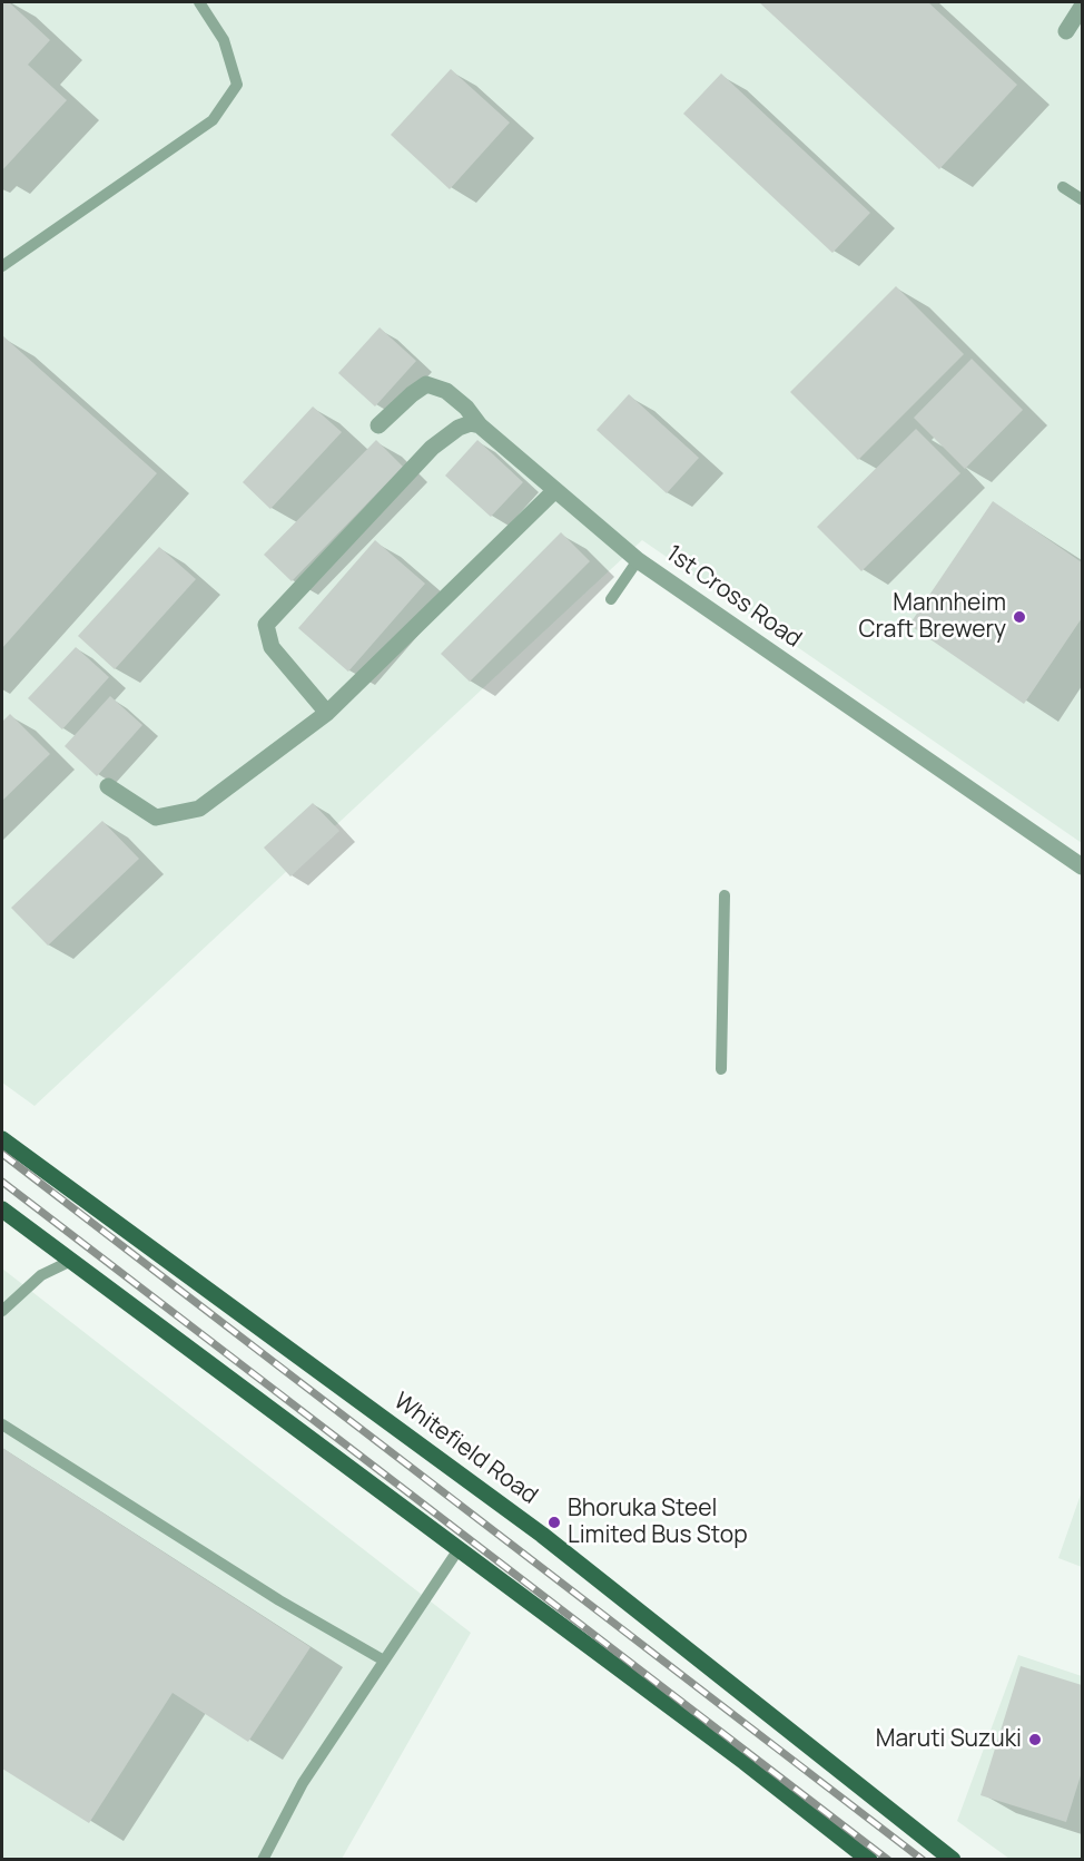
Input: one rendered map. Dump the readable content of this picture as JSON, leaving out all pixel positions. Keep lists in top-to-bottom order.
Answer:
{
  "streets": {
    "main road": ["Whitefield Road"],
    "street": ["1st Cross Road"]
  },
  "places": ["Mannheim Craft Brewery", "Bhoruka Steel Limited Bus Stop", "Maruti Suzuki"]
}
